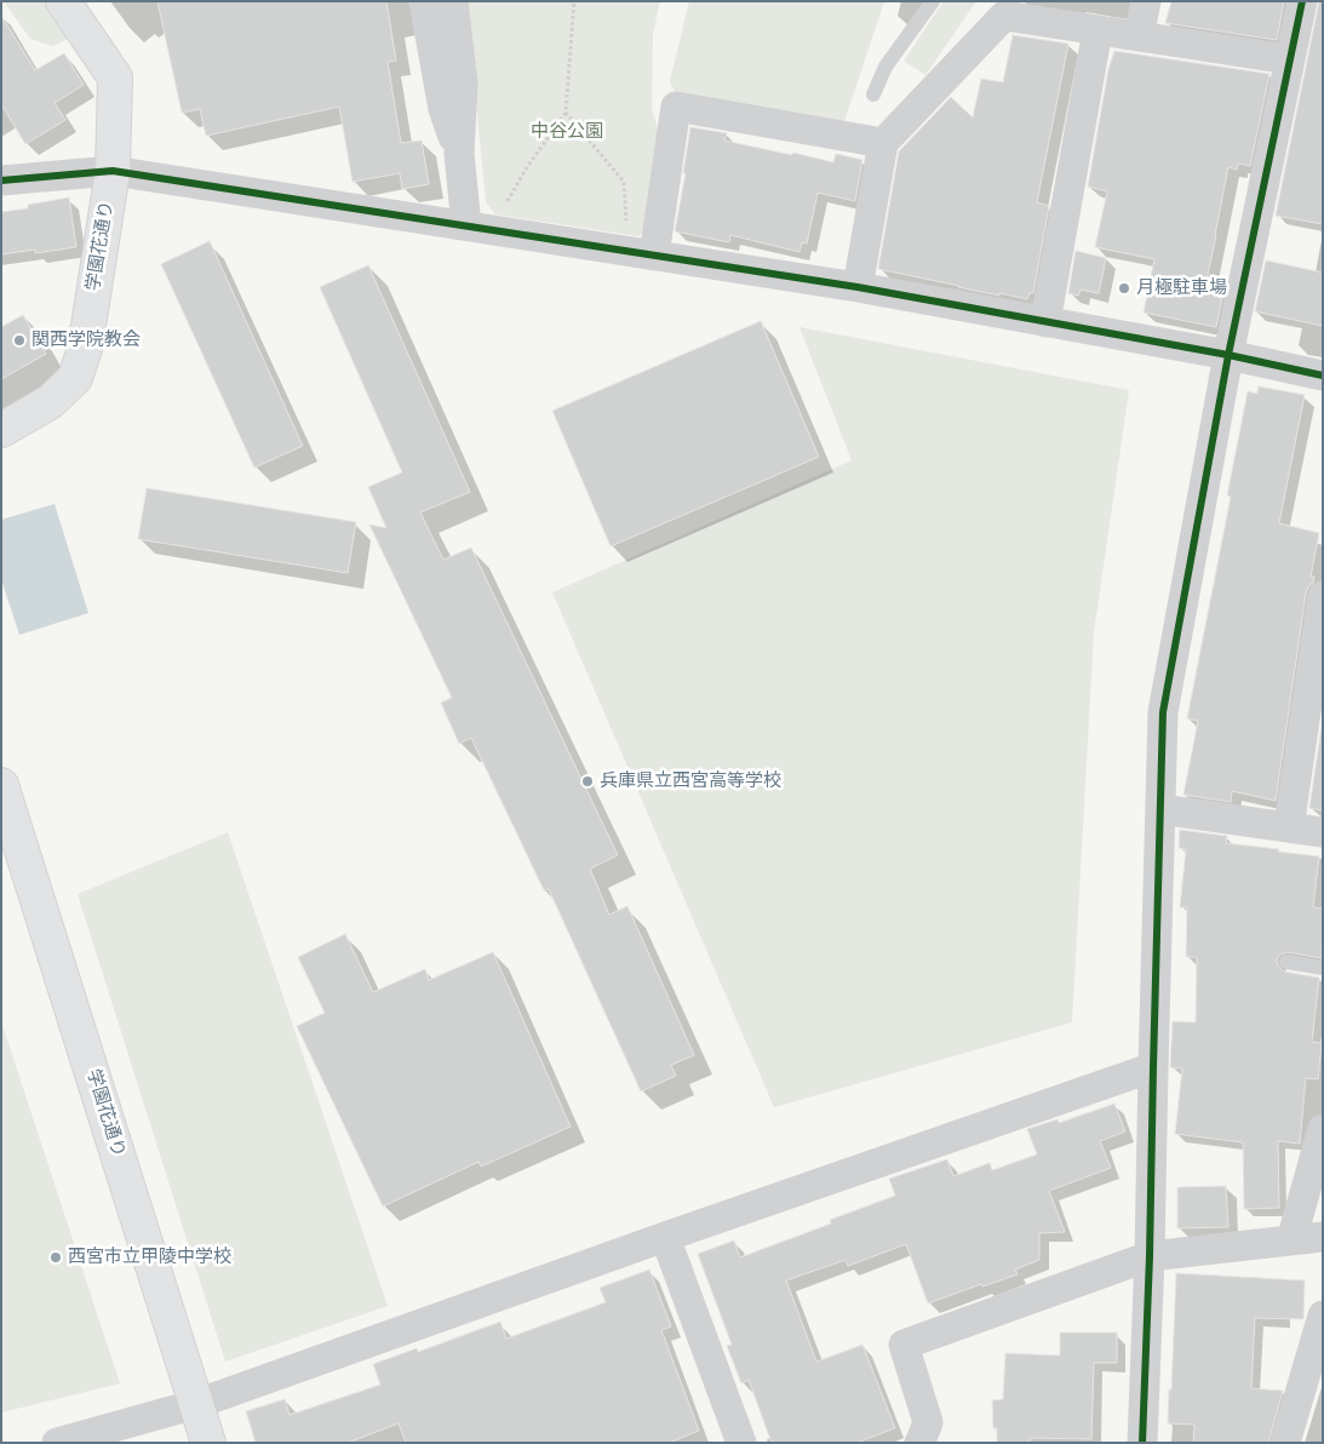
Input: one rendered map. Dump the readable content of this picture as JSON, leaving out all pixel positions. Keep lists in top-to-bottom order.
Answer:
{
  "streets": {
    "street": ["学園花通り"]
  },
  "parks": ["中谷公園"],
  "places": [
    "月極駐車場",
    "関西学院教会",
    "兵庫県立西宮高等学校",
    "西宮市立甲陵中学校"
  ]
}
